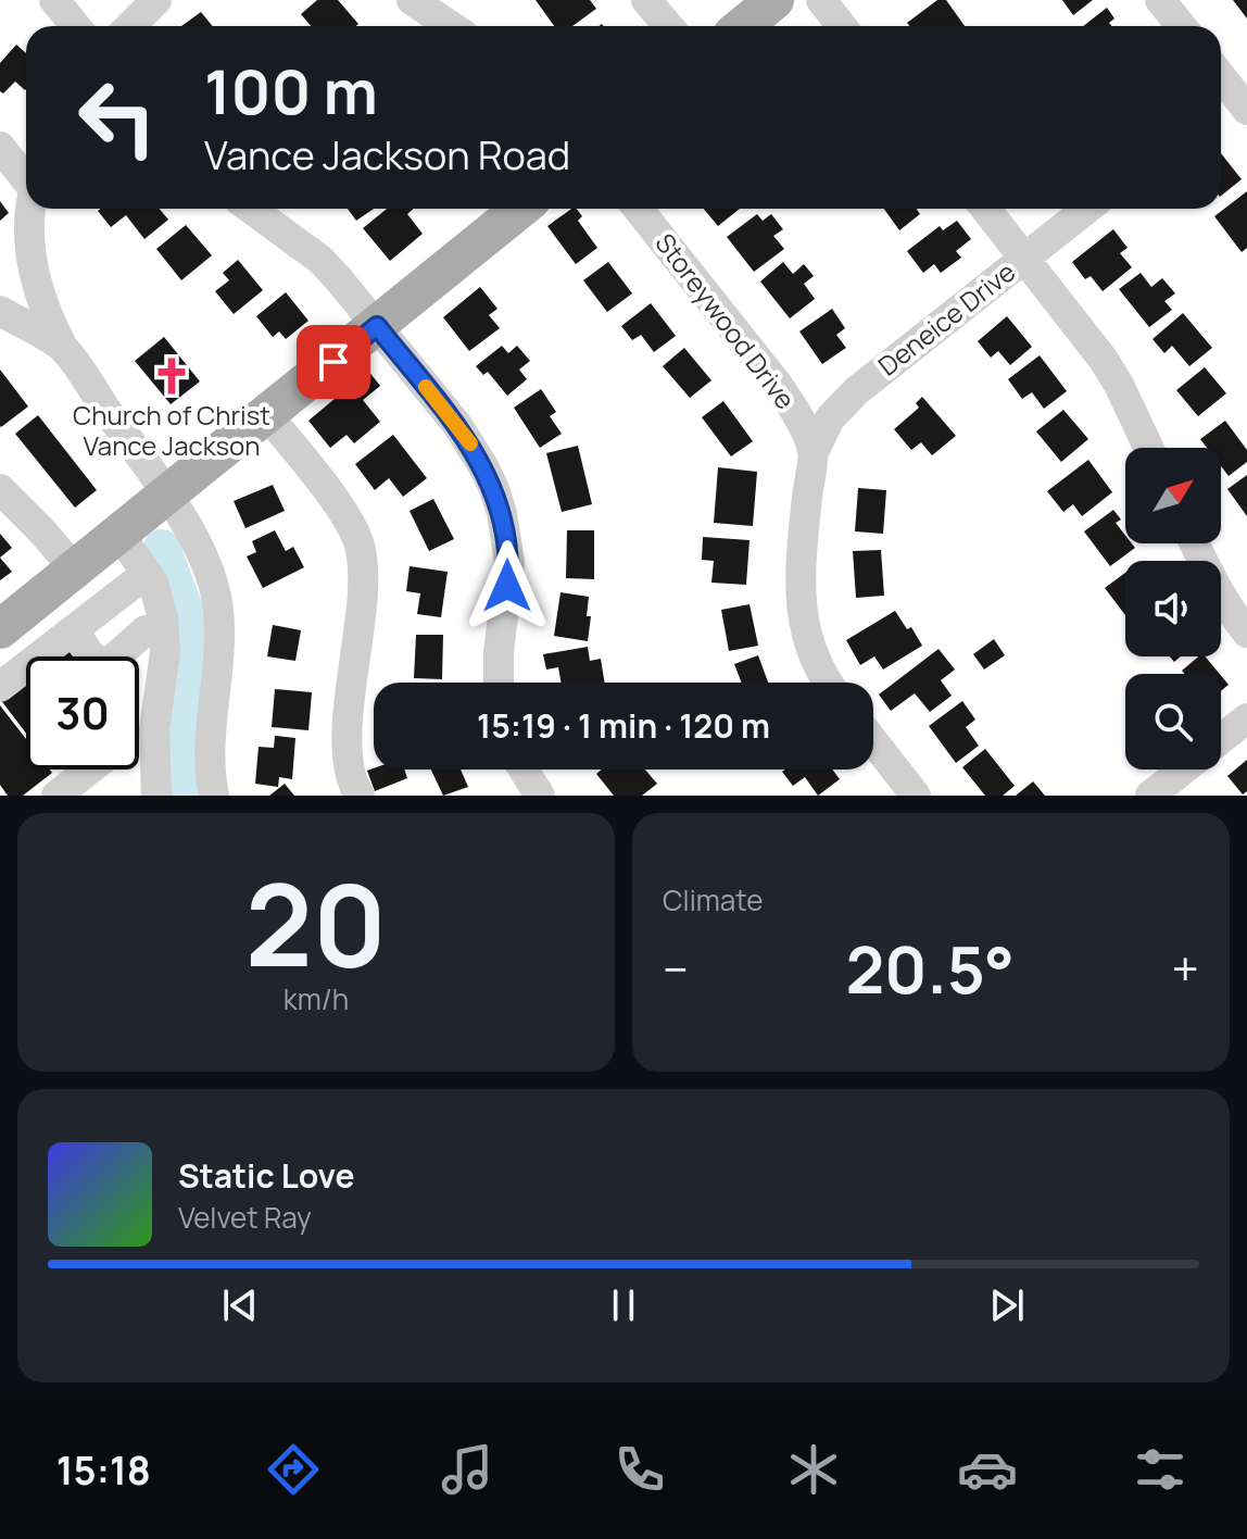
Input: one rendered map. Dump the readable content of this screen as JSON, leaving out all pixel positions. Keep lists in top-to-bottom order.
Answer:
{
  "streets": {
    "street": ["Deneice Drive", "Storeywood Drive"]
  },
  "crossings": [
    ["Deneice Drive", "Storeywood Drive"]
  ],
  "places": {
    "church": ["Church of Christ Vance Jackson"]
  },
  "north": "top right",
  "page": {
    "turn": ["100 m", "Vance Jackson Road"],
    "limit": "30",
    "trip": "15:19 · 1 min · 120 m",
    "tile": [
      ["20", "km/h"],
      "Climate"
    ],
    "heat": ["−", "20.5°", "+"],
    "song": ["Static Love", "Velvet Ray"],
    "tabs": "15:18"
  }
}
